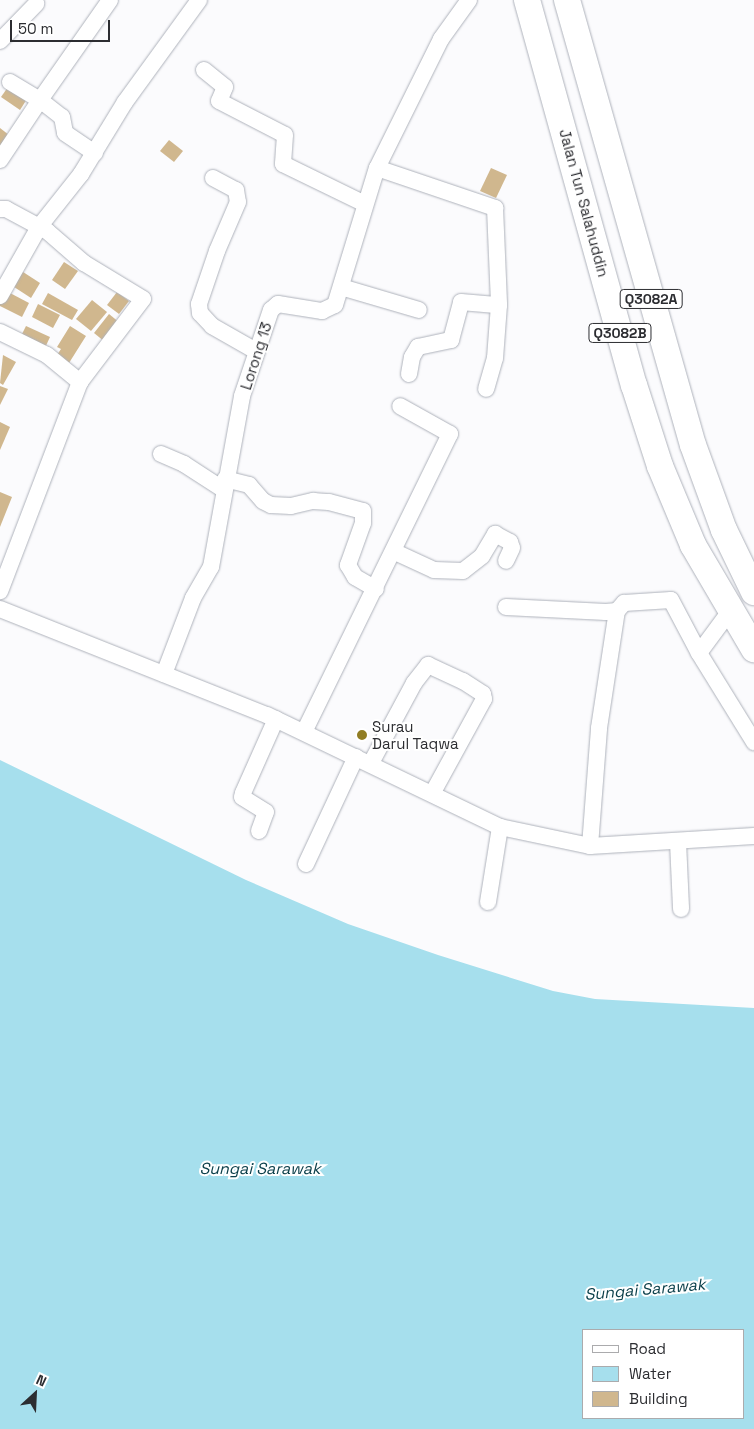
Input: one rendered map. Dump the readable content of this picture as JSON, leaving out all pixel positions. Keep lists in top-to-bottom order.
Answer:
{
  "streets": {
    "highway": ["Jalan Tun Salahuddin", "Q3082A", "Q3082B"],
    "street": ["Lorong 13"]
  },
  "water": ["Sungai Sarawak"],
  "places": ["Surau Darul Taqwa"],
  "legend": ["Road", "Water", "Building"],
  "scale_bar": "50 m",
  "north": "top right"
}
